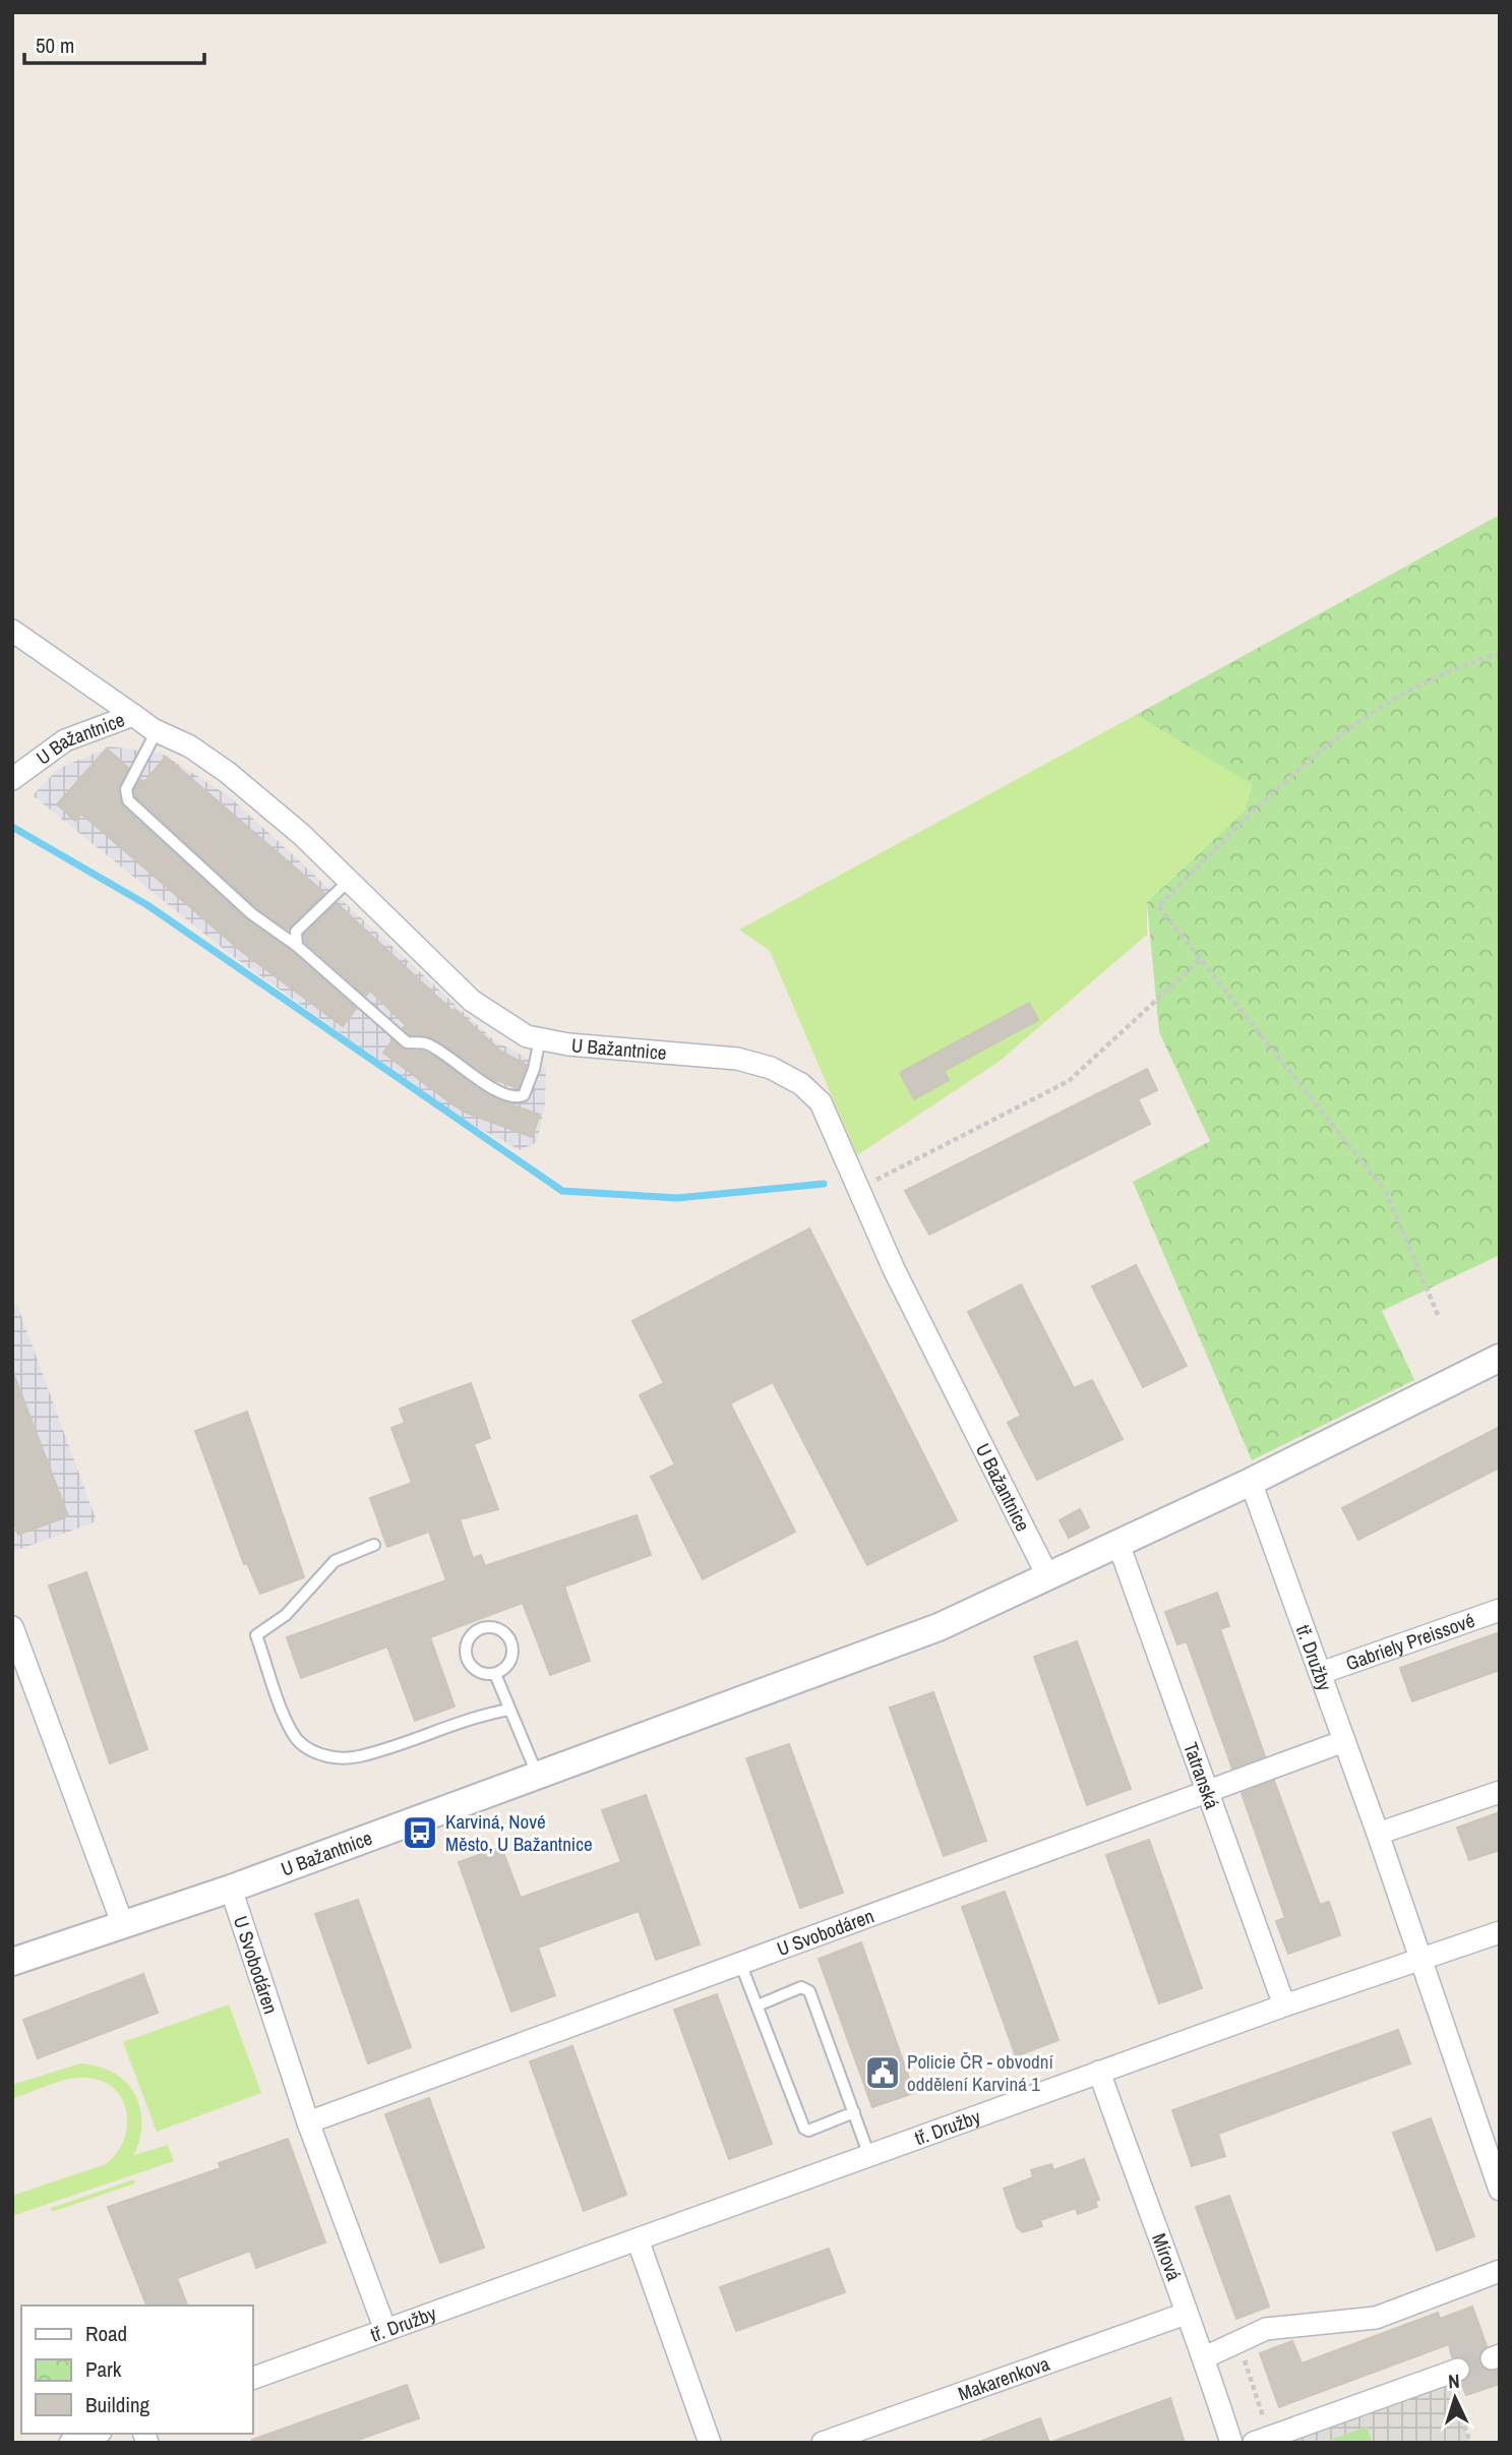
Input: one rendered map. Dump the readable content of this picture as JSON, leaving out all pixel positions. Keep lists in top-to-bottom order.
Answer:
{
  "streets": {
    "street": [
      "U Bažantnice",
      "Gabriely Preissové",
      "tř. Družby",
      "Tatranská",
      "U Svobodáren",
      "Mírová",
      "Makarenkova"
    ]
  },
  "crossings": [
    ["U Bažantnice", "tř. Družby"],
    ["U Bažantnice", "Tatranská"],
    ["U Bažantnice", "U Svobodáren"],
    ["Gabriely Preissové", "tř. Družby"],
    ["tř. Družby", "Tatranská"],
    ["tř. Družby", "U Svobodáren"],
    ["tř. Družby", "Mírová"],
    ["Tatranská", "U Svobodáren"],
    ["Mírová", "Makarenkova"]
  ],
  "places": {
    "bus stop": ["Karviná, Nové Město, U Bažantnice"],
    "public building": ["Policie ČR - obvodní oddělení Karviná 1"]
  },
  "legend": ["Road", "Park", "Building"],
  "scale_bar": "50 m",
  "north": "top"
}
